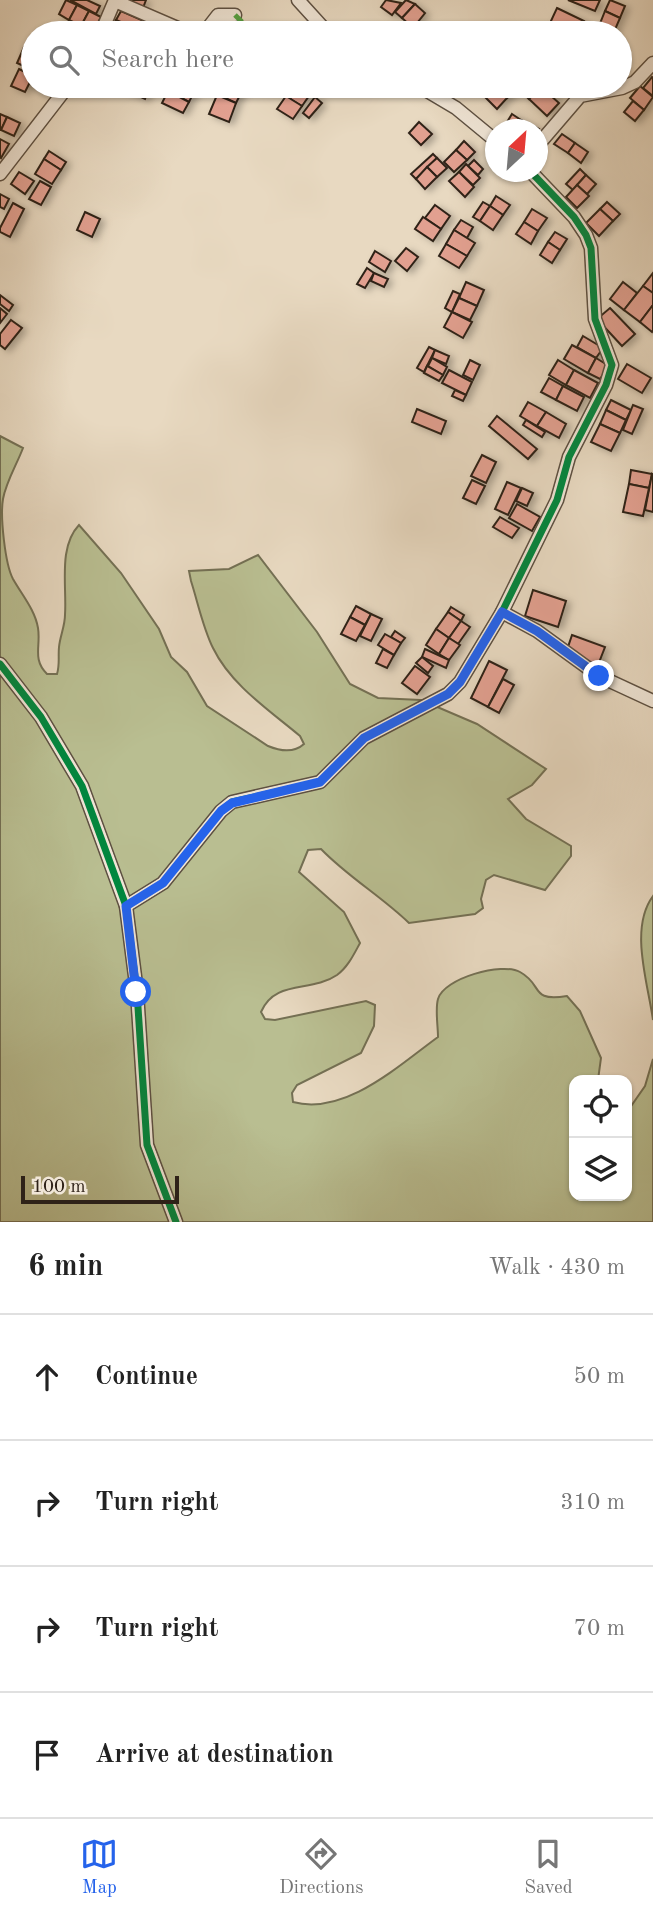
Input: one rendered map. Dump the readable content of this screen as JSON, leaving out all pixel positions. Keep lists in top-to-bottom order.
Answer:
{
  "scale_bar": "100 m",
  "north": "top right",
  "page": {
    "search": "Search here",
    "scale": "100 m",
    "heading": ["6 min", "Walk · 430 m"],
    "list": [
      ["Continue", "50 m"],
      ["Turn right", "310 m"],
      ["Turn right", "70 m"],
      "Arrive at destination"
    ],
    "nav": ["Map", "Directions", "Saved"]
  }
}
